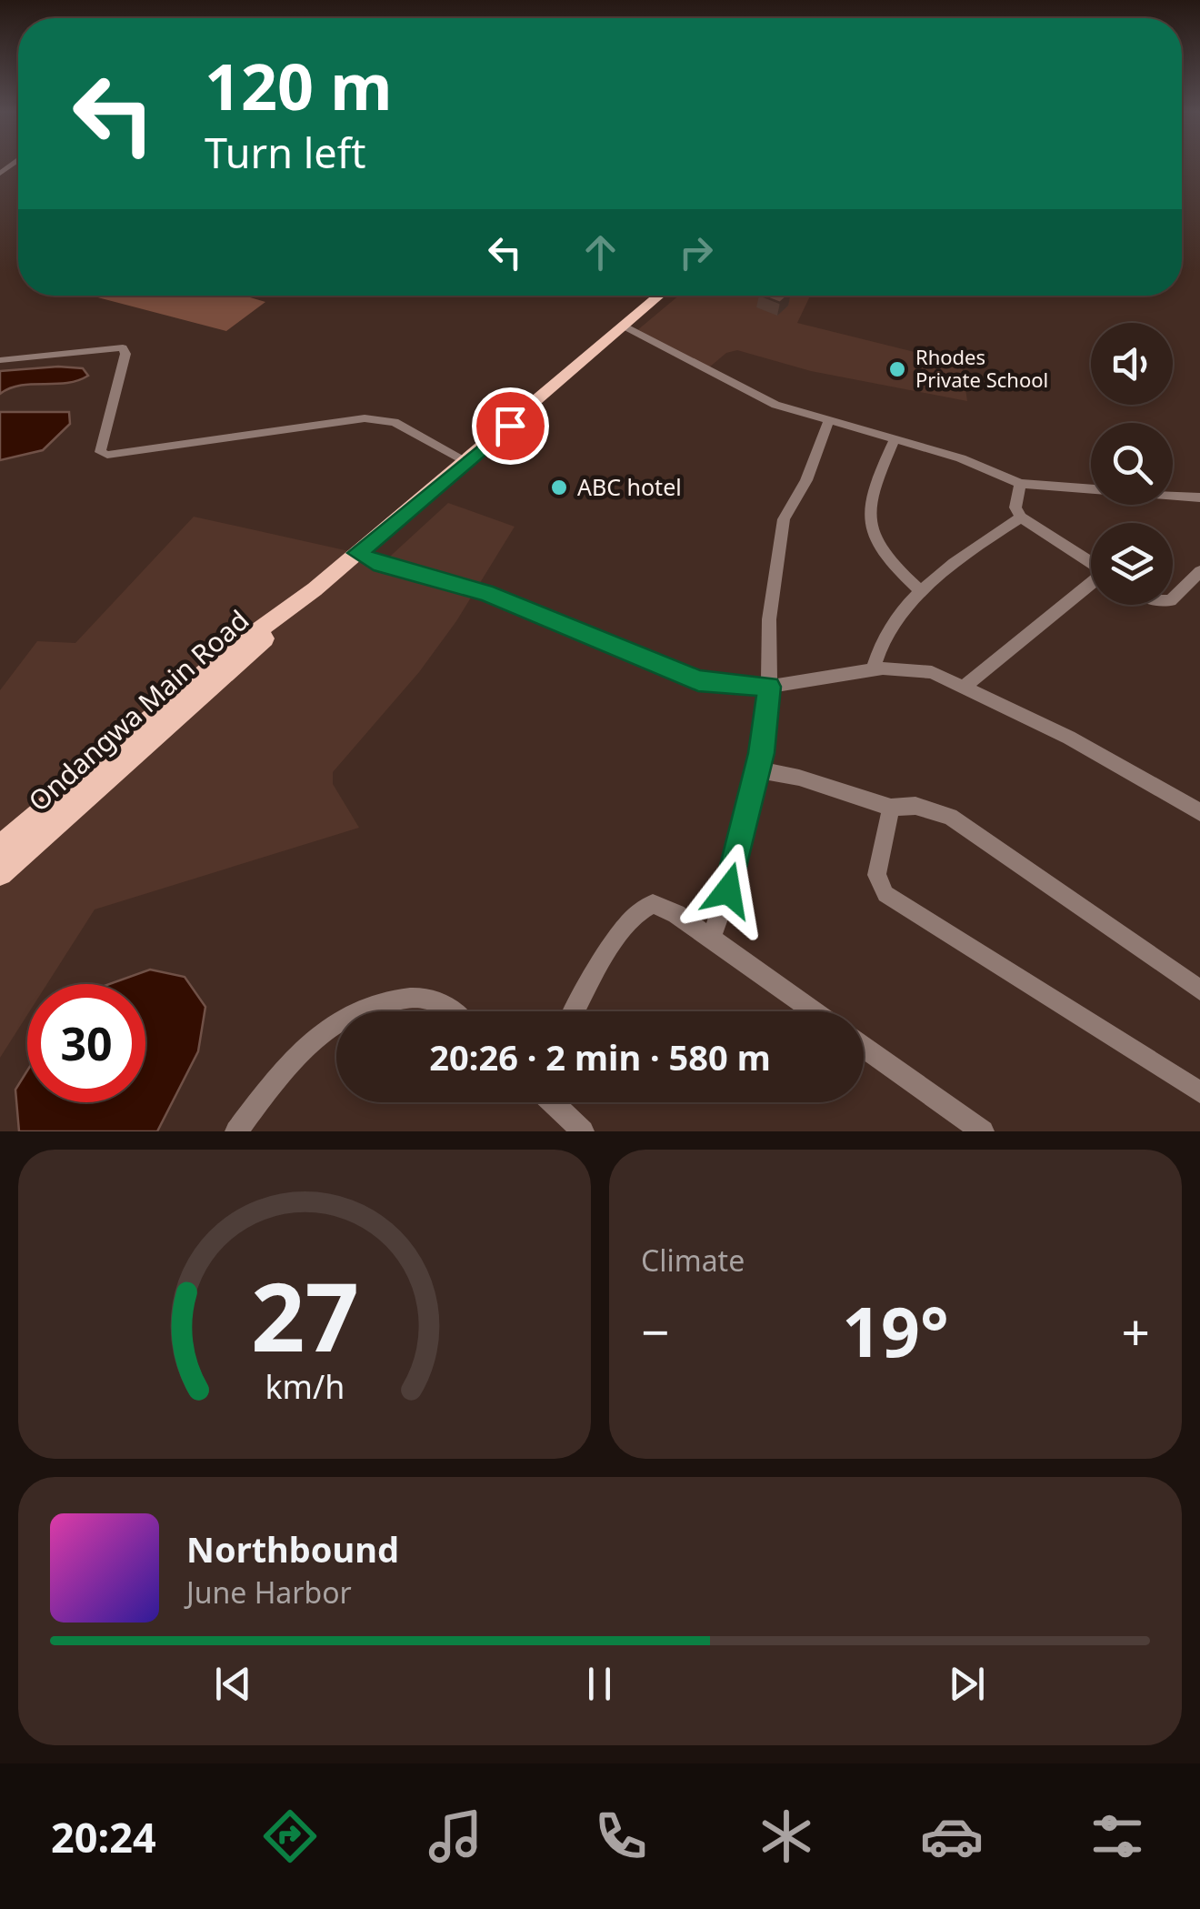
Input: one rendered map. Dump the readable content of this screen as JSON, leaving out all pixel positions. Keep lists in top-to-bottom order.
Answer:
{
  "streets": {
    "main road": ["Ondangwa Main Road"]
  },
  "places": ["Rhodes Private School", "ABC hotel"],
  "page": {
    "turn": ["120 m", "Turn left"],
    "limit": "30",
    "trip": "20:26 · 2 min · 580 m",
    "tile": "Climate",
    "heat": ["−", "19°", "+"],
    "song": ["Northbound", "June Harbor"],
    "tabs": "20:24",
    "gauge": ["27", "km/h"]
  }
}
